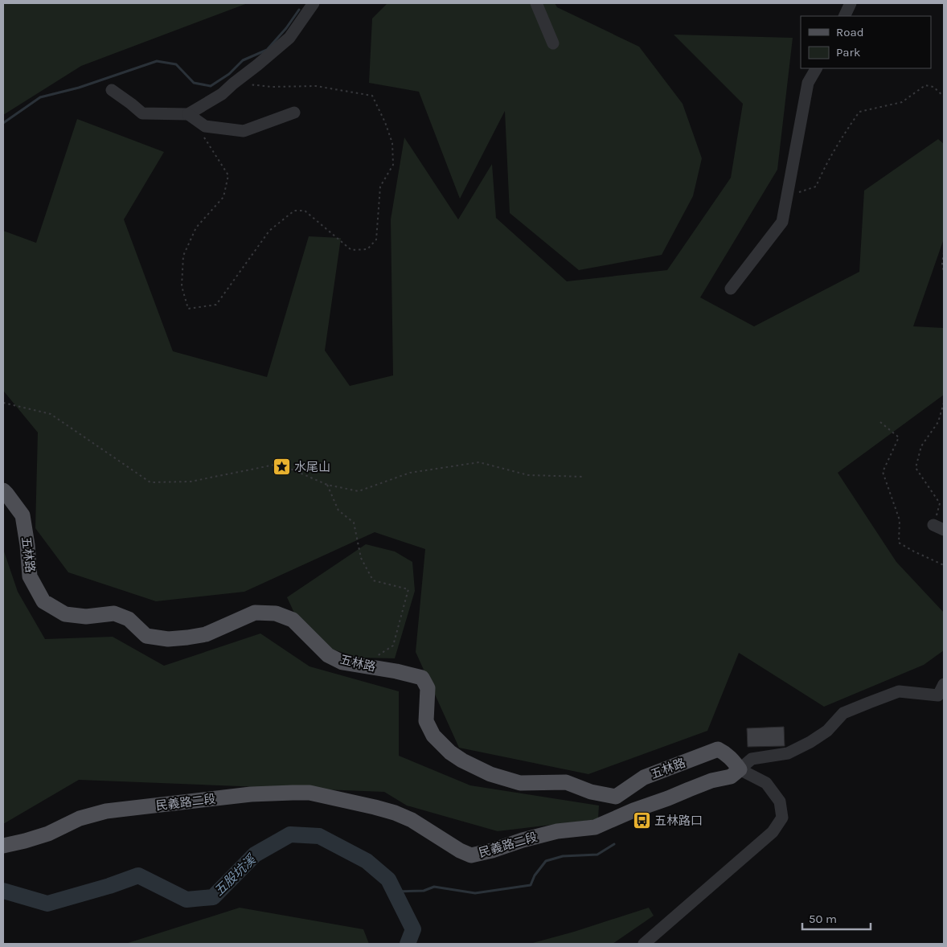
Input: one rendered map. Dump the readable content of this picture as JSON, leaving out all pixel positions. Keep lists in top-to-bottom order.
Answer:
{
  "streets": {
    "main road": ["五林路", "民義路二段"]
  },
  "crossings": [
    ["五林路", "民義路二段"]
  ],
  "water": ["五股坑溪"],
  "places": {
    "place": ["水尾山"],
    "bus stop": ["五林路口"]
  },
  "legend": ["Road", "Park"],
  "scale_bar": "50 m"
}
